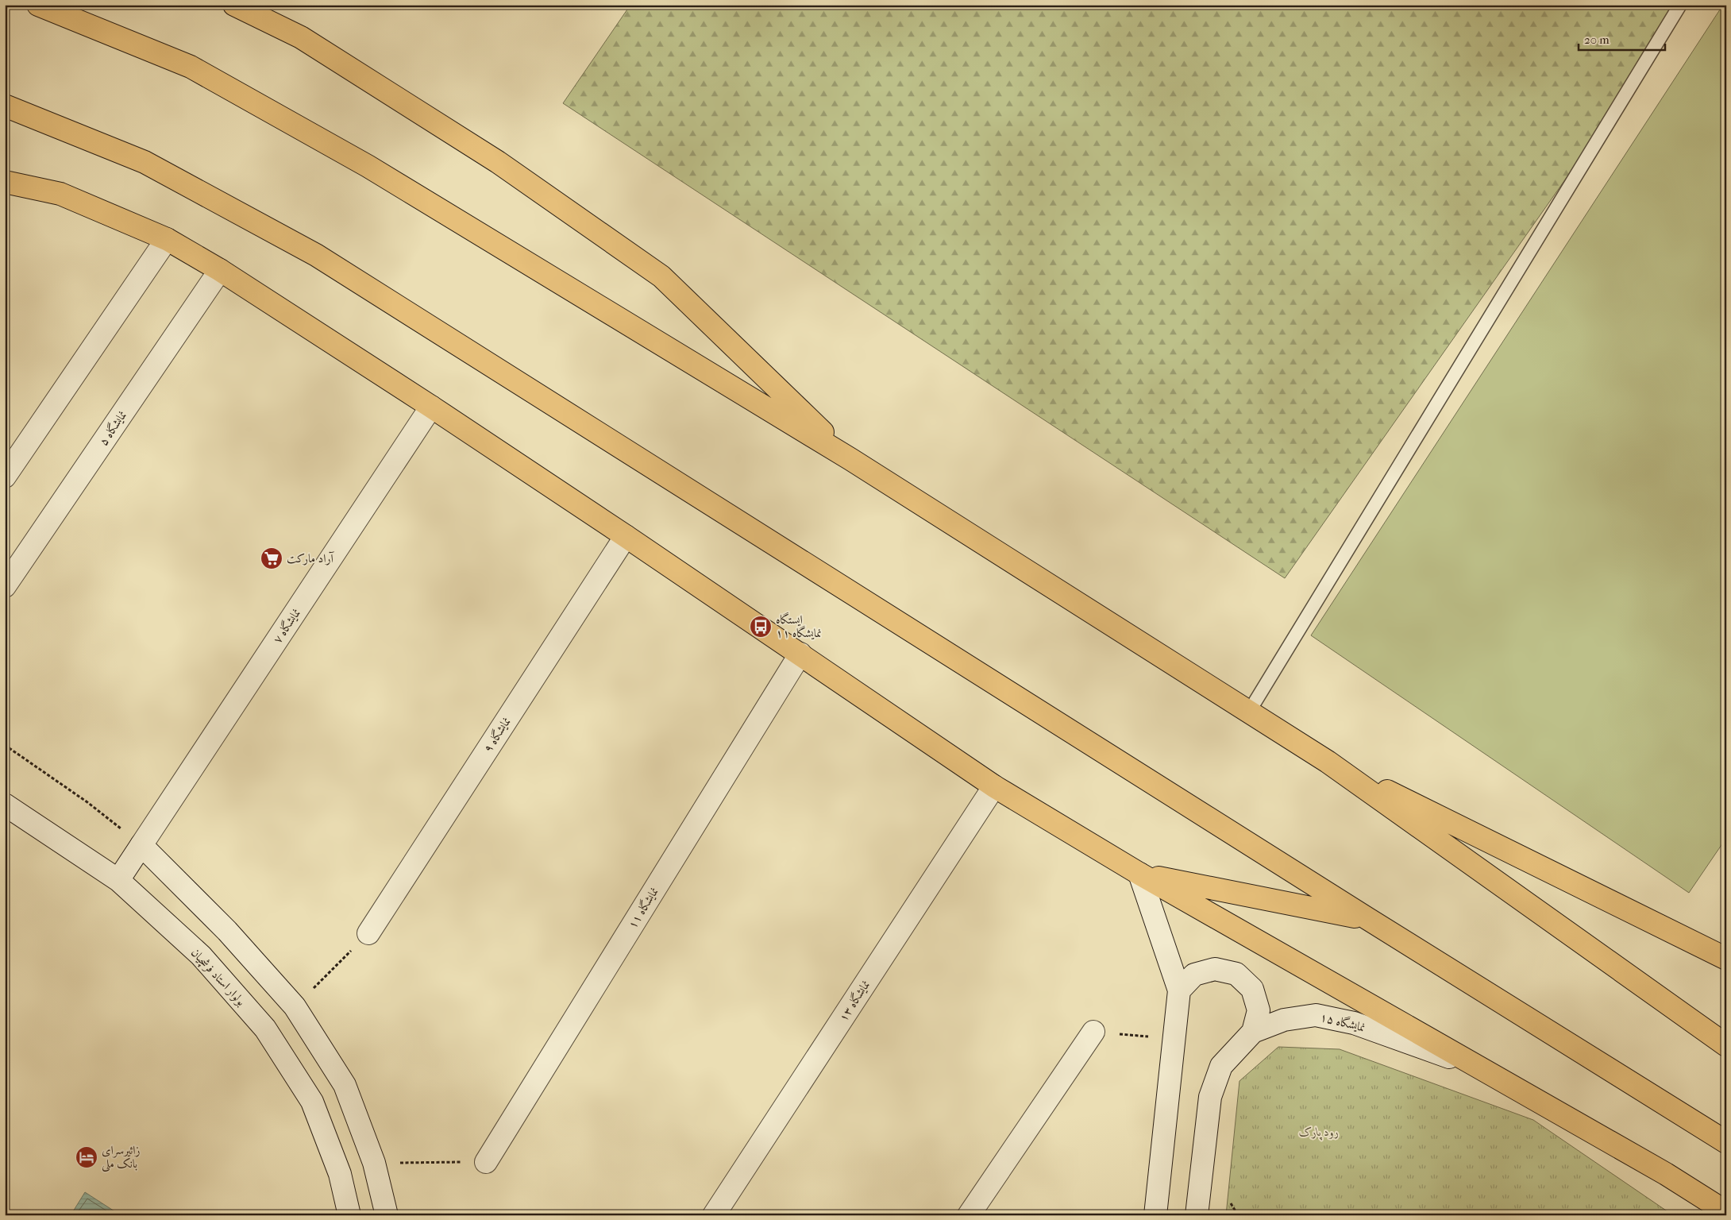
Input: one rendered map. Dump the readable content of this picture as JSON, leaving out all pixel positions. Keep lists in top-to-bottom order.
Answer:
{
  "streets": {
    "street": [
      "نمایشگاه ۵",
      "نمایشگاه ۷",
      "نمایشگاه ۹",
      "نمایشگاه ۱۱",
      "بولوار استاد فرشچیان",
      "نمایشگاه ۱۳",
      "نمایشگاه ۱۵"
    ]
  },
  "crossings": [
    ["نمایشگاه ۷", "بولوار استاد فرشچیان"]
  ],
  "parks": ["رود پارک"],
  "places": {
    "supermarket": ["آراد مارکت"],
    "bus stop": ["ایستگاه نمایشگاه ۱۱"],
    "hotel": ["زائیرسرای بانک ملی"]
  },
  "scale_bar": "20 m"
}
